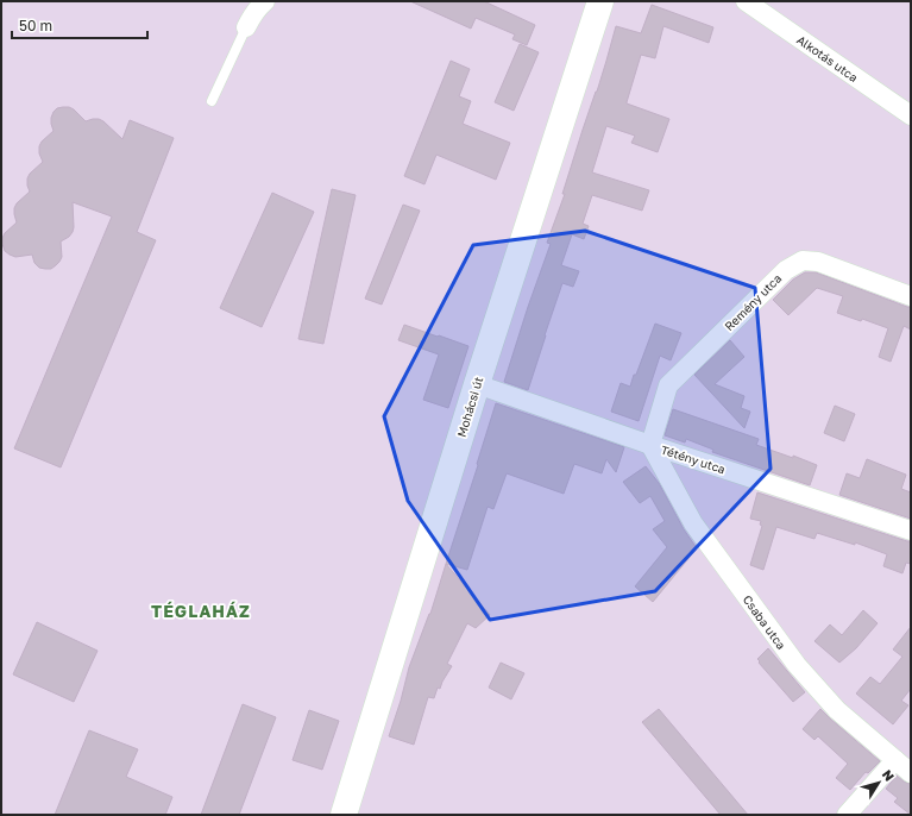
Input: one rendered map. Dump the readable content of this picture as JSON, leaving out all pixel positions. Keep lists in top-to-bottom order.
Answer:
{
  "streets": {
    "main road": ["Mohácsi út"],
    "street": [
      "Alkotás utca",
      "Remény utca",
      "Tétény utca",
      "Csaba utca"
    ]
  },
  "crossings": [
    ["Remény utca", "Tétény utca"],
    ["Remény utca", "Csaba utca"],
    ["Mohácsi út", "Tétény utca"],
    ["Tétény utca", "Csaba utca"]
  ],
  "districts": ["TÉGLAHÁZ"],
  "scale_bar": "50 m",
  "north": "top right"
}
